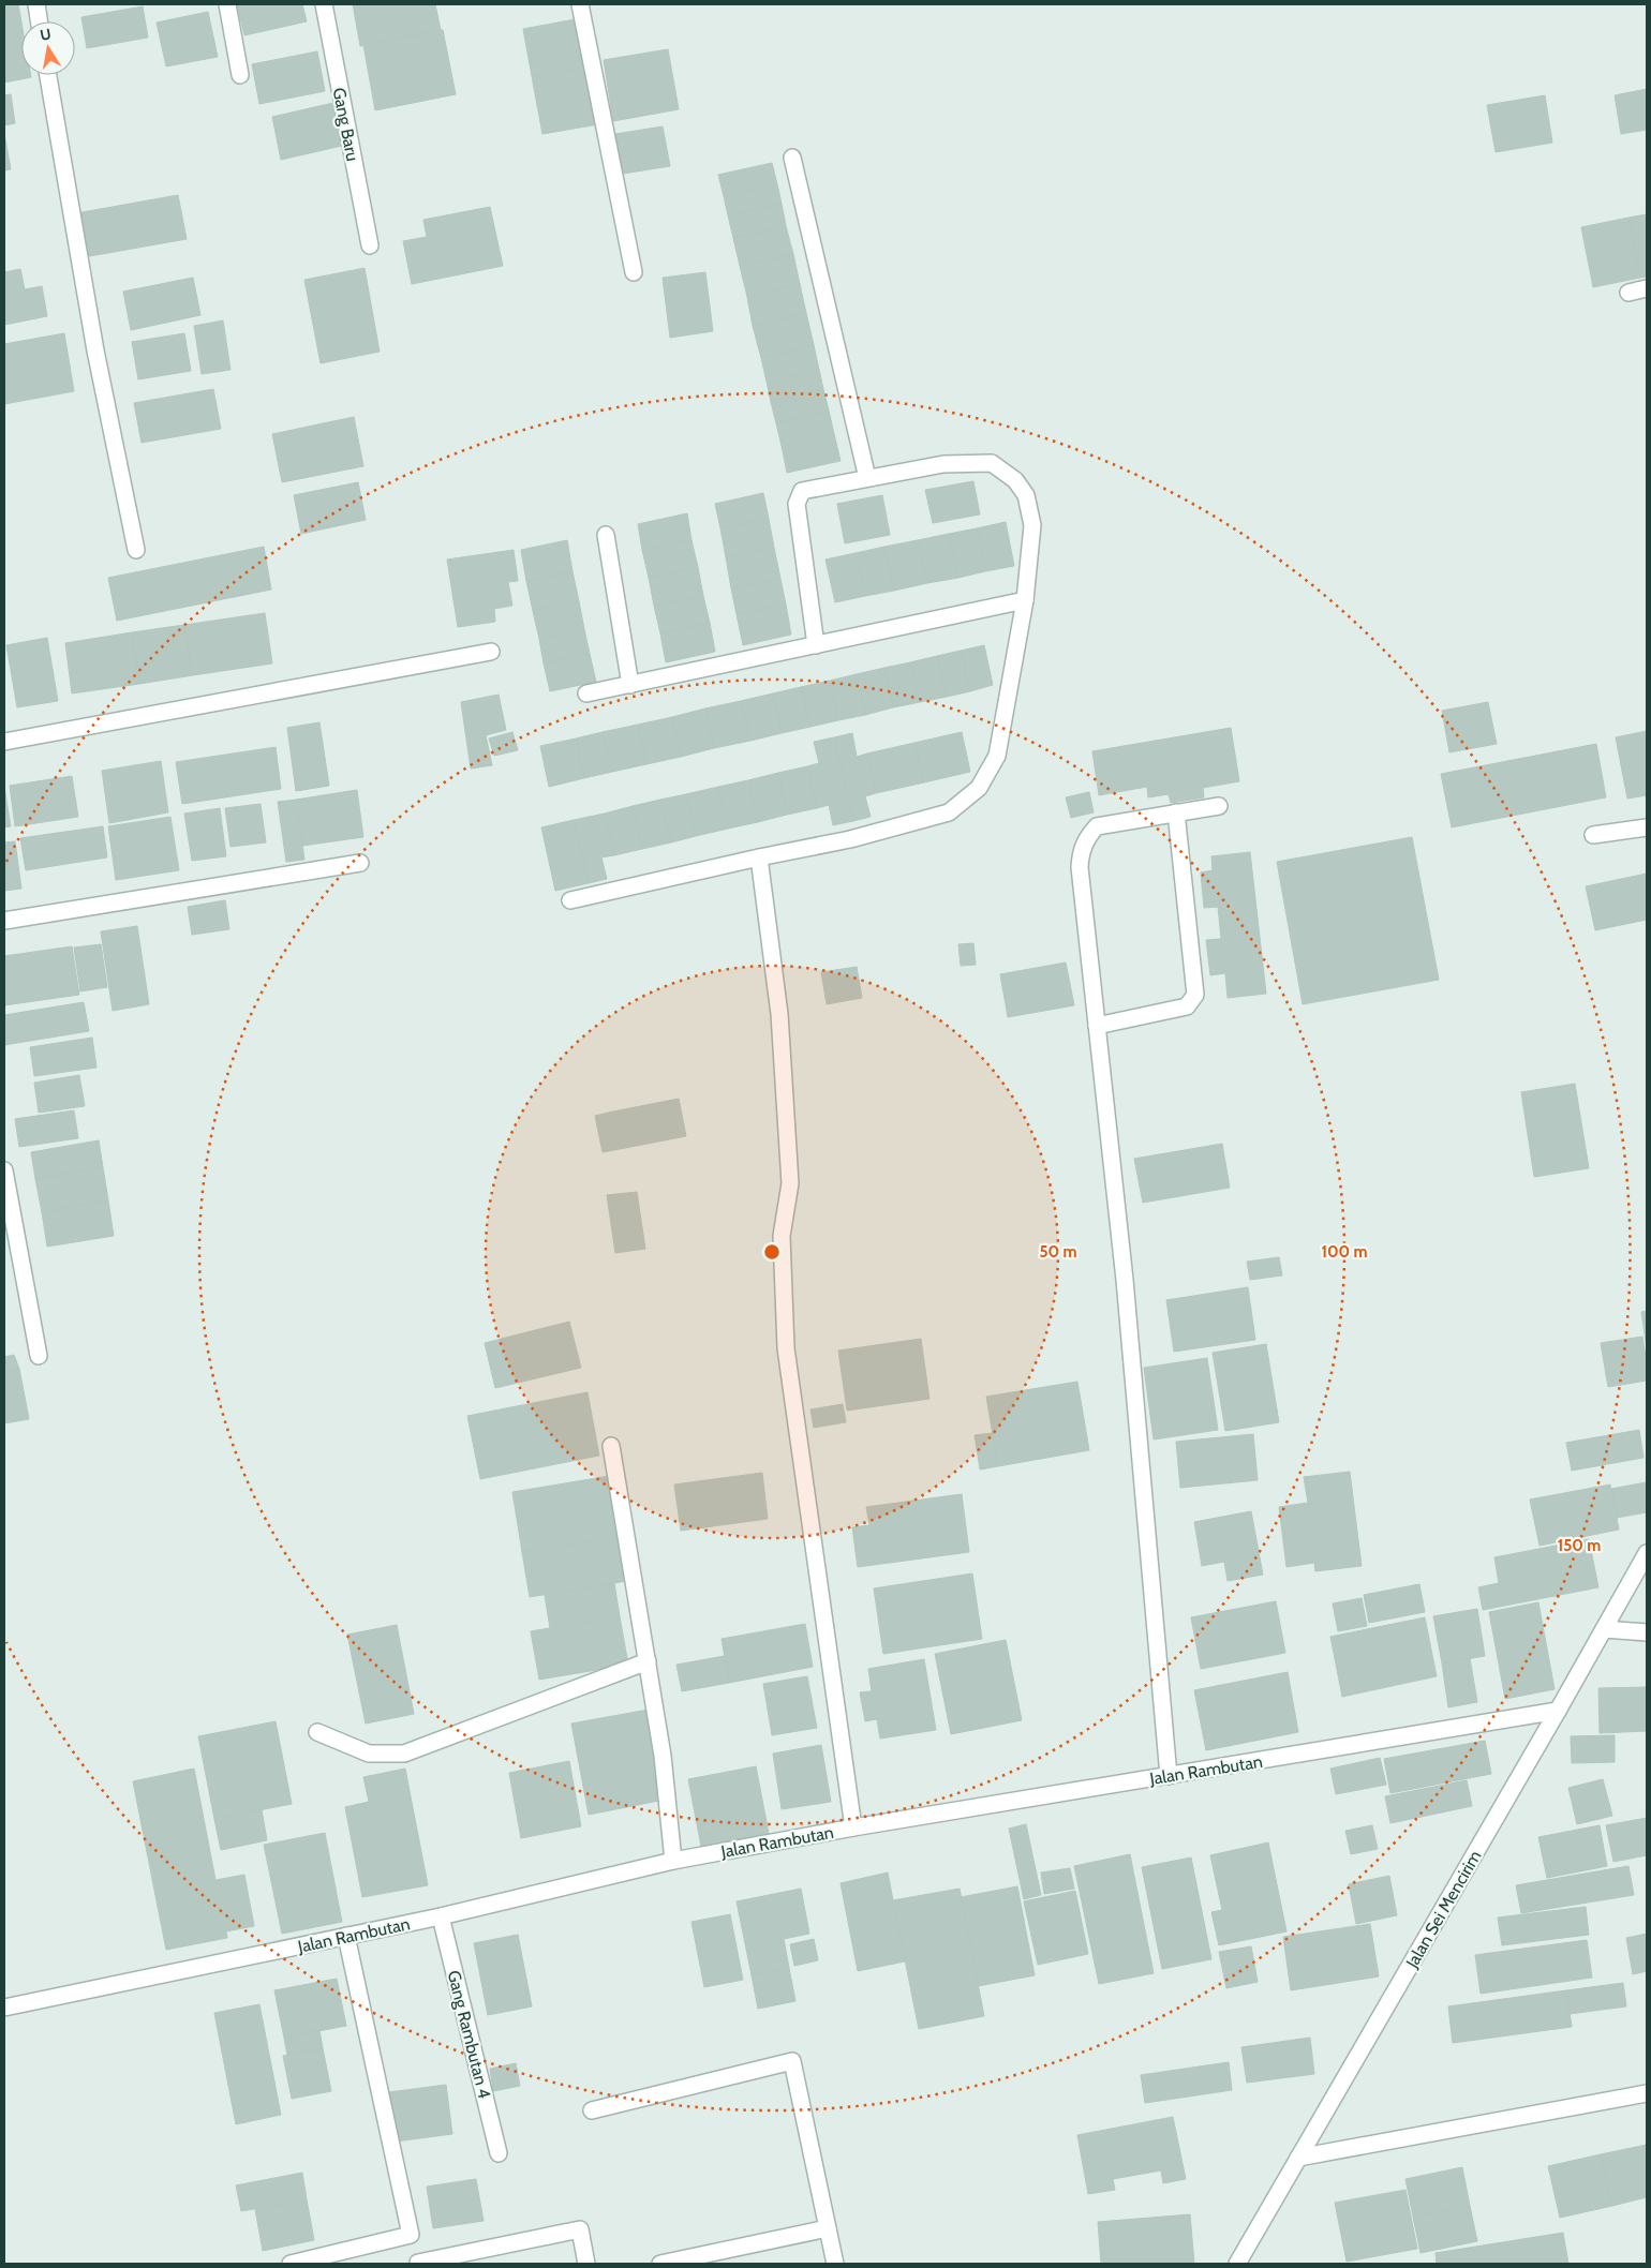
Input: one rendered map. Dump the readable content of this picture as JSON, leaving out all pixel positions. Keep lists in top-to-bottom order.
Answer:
{
  "streets": {
    "street": [
      "Gang Baru",
      "Jalan Rambutan",
      "Jalan Sei Mencirim",
      "Gang Rambutan 4"
    ]
  },
  "crossings": [
    ["Jalan Rambutan", "Jalan Sei Mencirim"],
    ["Jalan Rambutan", "Gang Rambutan 4"]
  ],
  "north": "top",
  "rings": ["50 m", "100 m", "150 m"]
}
